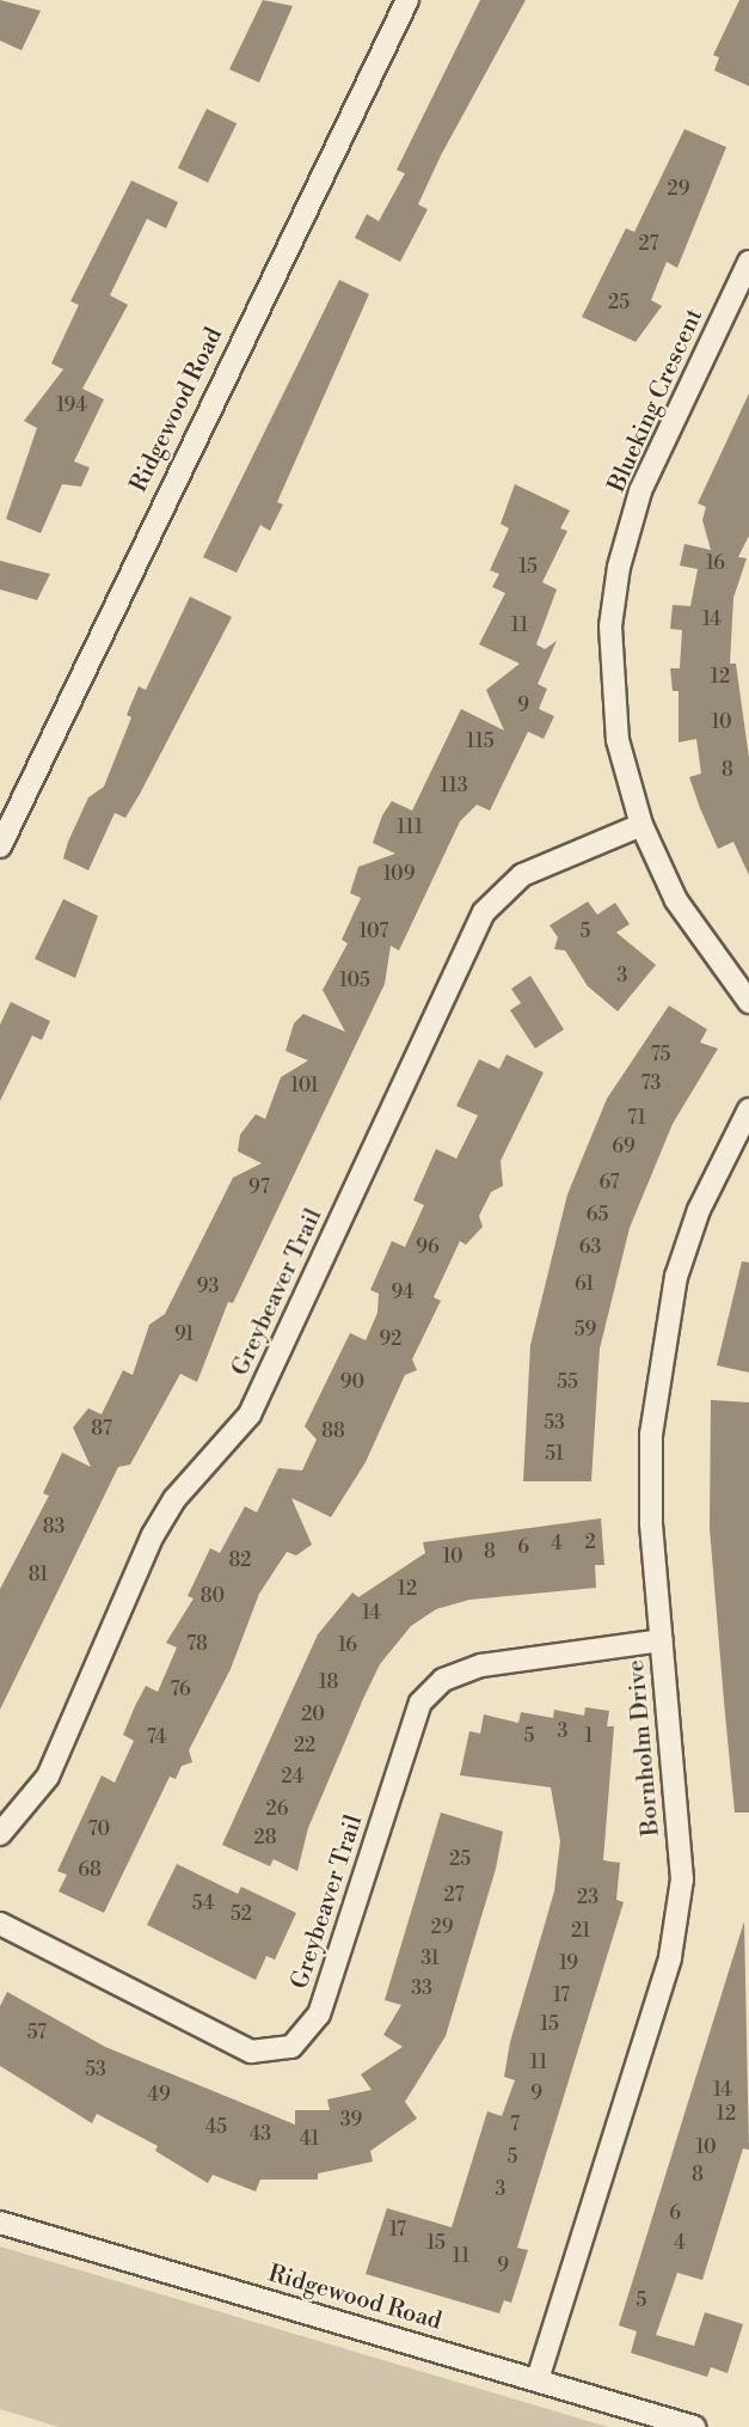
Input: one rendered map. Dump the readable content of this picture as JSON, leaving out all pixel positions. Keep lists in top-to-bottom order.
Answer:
{
  "streets": {
    "street": [
      "Blueking Crescent",
      "Ridgewood Road",
      "Greybeaver Trail",
      "Bornholm Drive"
    ]
  },
  "crossings": [
    ["Blueking Crescent", "Greybeaver Trail"],
    ["Ridgewood Road", "Bornholm Drive"],
    ["Greybeaver Trail", "Bornholm Drive"]
  ],
  "house_numbers": [
    "29",
    "27",
    "25",
    "194",
    "16",
    "15",
    "14",
    "11",
    "12",
    "9",
    "10",
    "115",
    "8",
    "113",
    "111",
    "109",
    "107",
    "5",
    "3",
    "105",
    "75",
    "73",
    "101",
    "71",
    "69",
    "67",
    "97",
    "65",
    "96",
    "63",
    "61",
    "93",
    "94",
    "59",
    "91",
    "92",
    "90",
    "55",
    "53",
    "87",
    "88",
    "51",
    "83",
    "2",
    "4",
    "6",
    "8",
    "10",
    "82",
    "81",
    "12",
    "80",
    "14",
    "78",
    "16",
    "18",
    "76",
    "20",
    "3",
    "5",
    "1",
    "74",
    "22",
    "24",
    "26",
    "70",
    "28",
    "25",
    "68",
    "27",
    "23",
    "54",
    "52",
    "29",
    "21",
    "31",
    "19",
    "33",
    "17",
    "15",
    "57",
    "11",
    "53",
    "14",
    "9",
    "49",
    "12",
    "39",
    "7",
    "45",
    "43",
    "41",
    "10",
    "5",
    "8",
    "3",
    "6",
    "17",
    "15",
    "4",
    "11",
    "9",
    "5"
  ]
}
